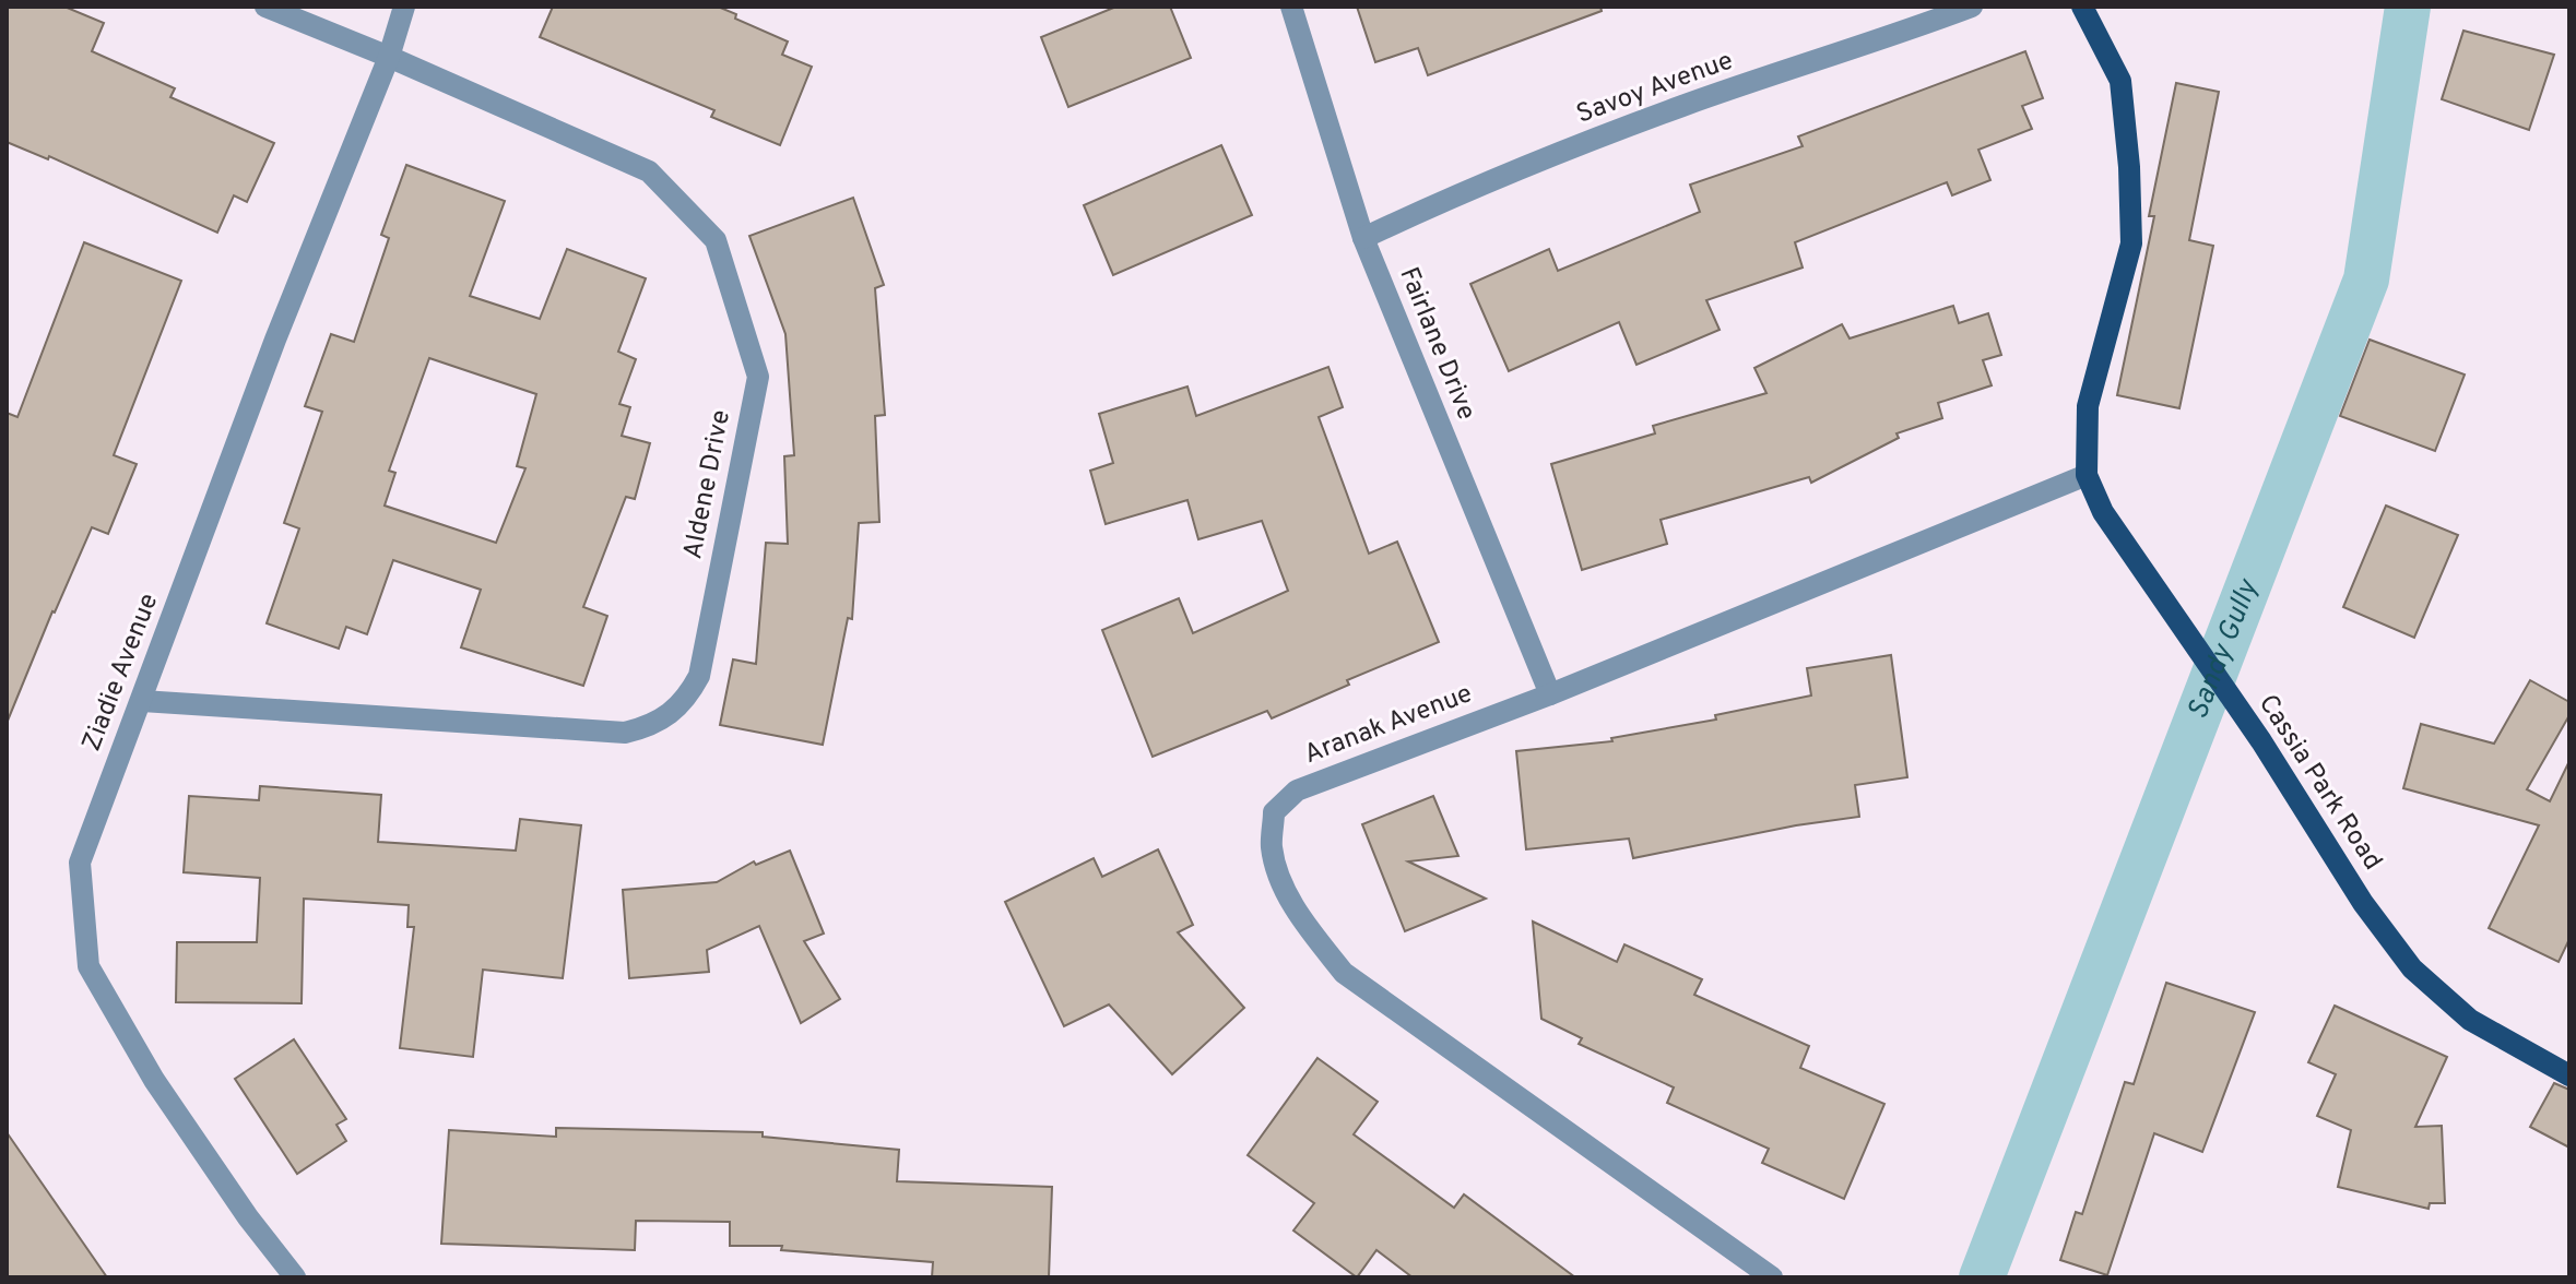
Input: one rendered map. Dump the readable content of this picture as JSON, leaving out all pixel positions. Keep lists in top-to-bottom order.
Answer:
{
  "streets": {
    "main road": ["Cassia Park Road"],
    "street": [
      "Savoy Avenue",
      "Fairlane Drive",
      "Aldene Drive",
      "Ziadie Avenue",
      "Aranak Avenue"
    ]
  },
  "crossings": [
    ["Savoy Avenue", "Fairlane Drive"],
    ["Fairlane Drive", "Aranak Avenue"],
    ["Aldene Drive", "Ziadie Avenue"],
    ["Aranak Avenue", "Cassia Park Road"]
  ],
  "water": ["Sandy Gully"]
}
